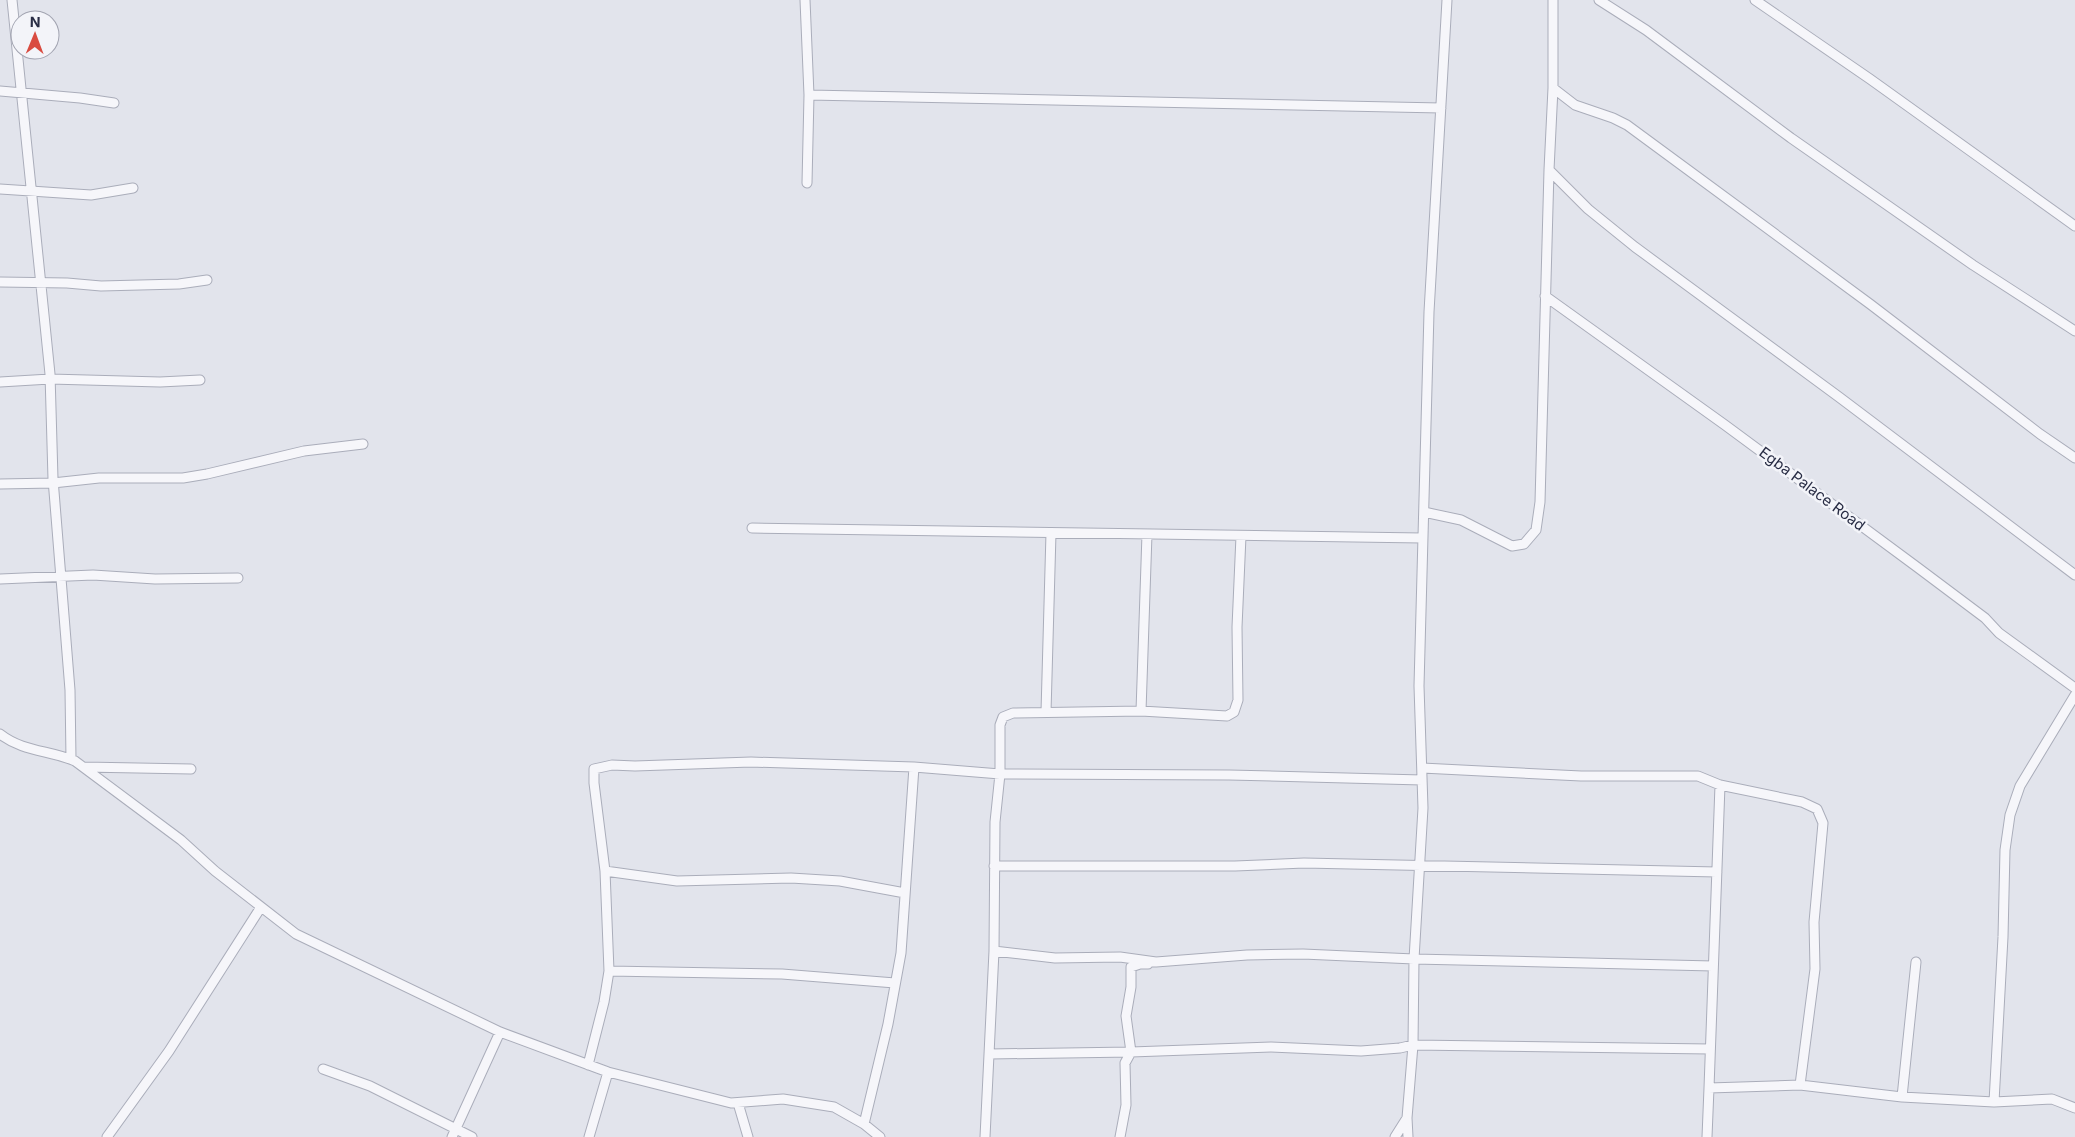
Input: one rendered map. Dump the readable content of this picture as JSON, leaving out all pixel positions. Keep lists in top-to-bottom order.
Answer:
{
  "streets": {
    "street": ["Egba Palace Road"]
  },
  "north": "top"
}
